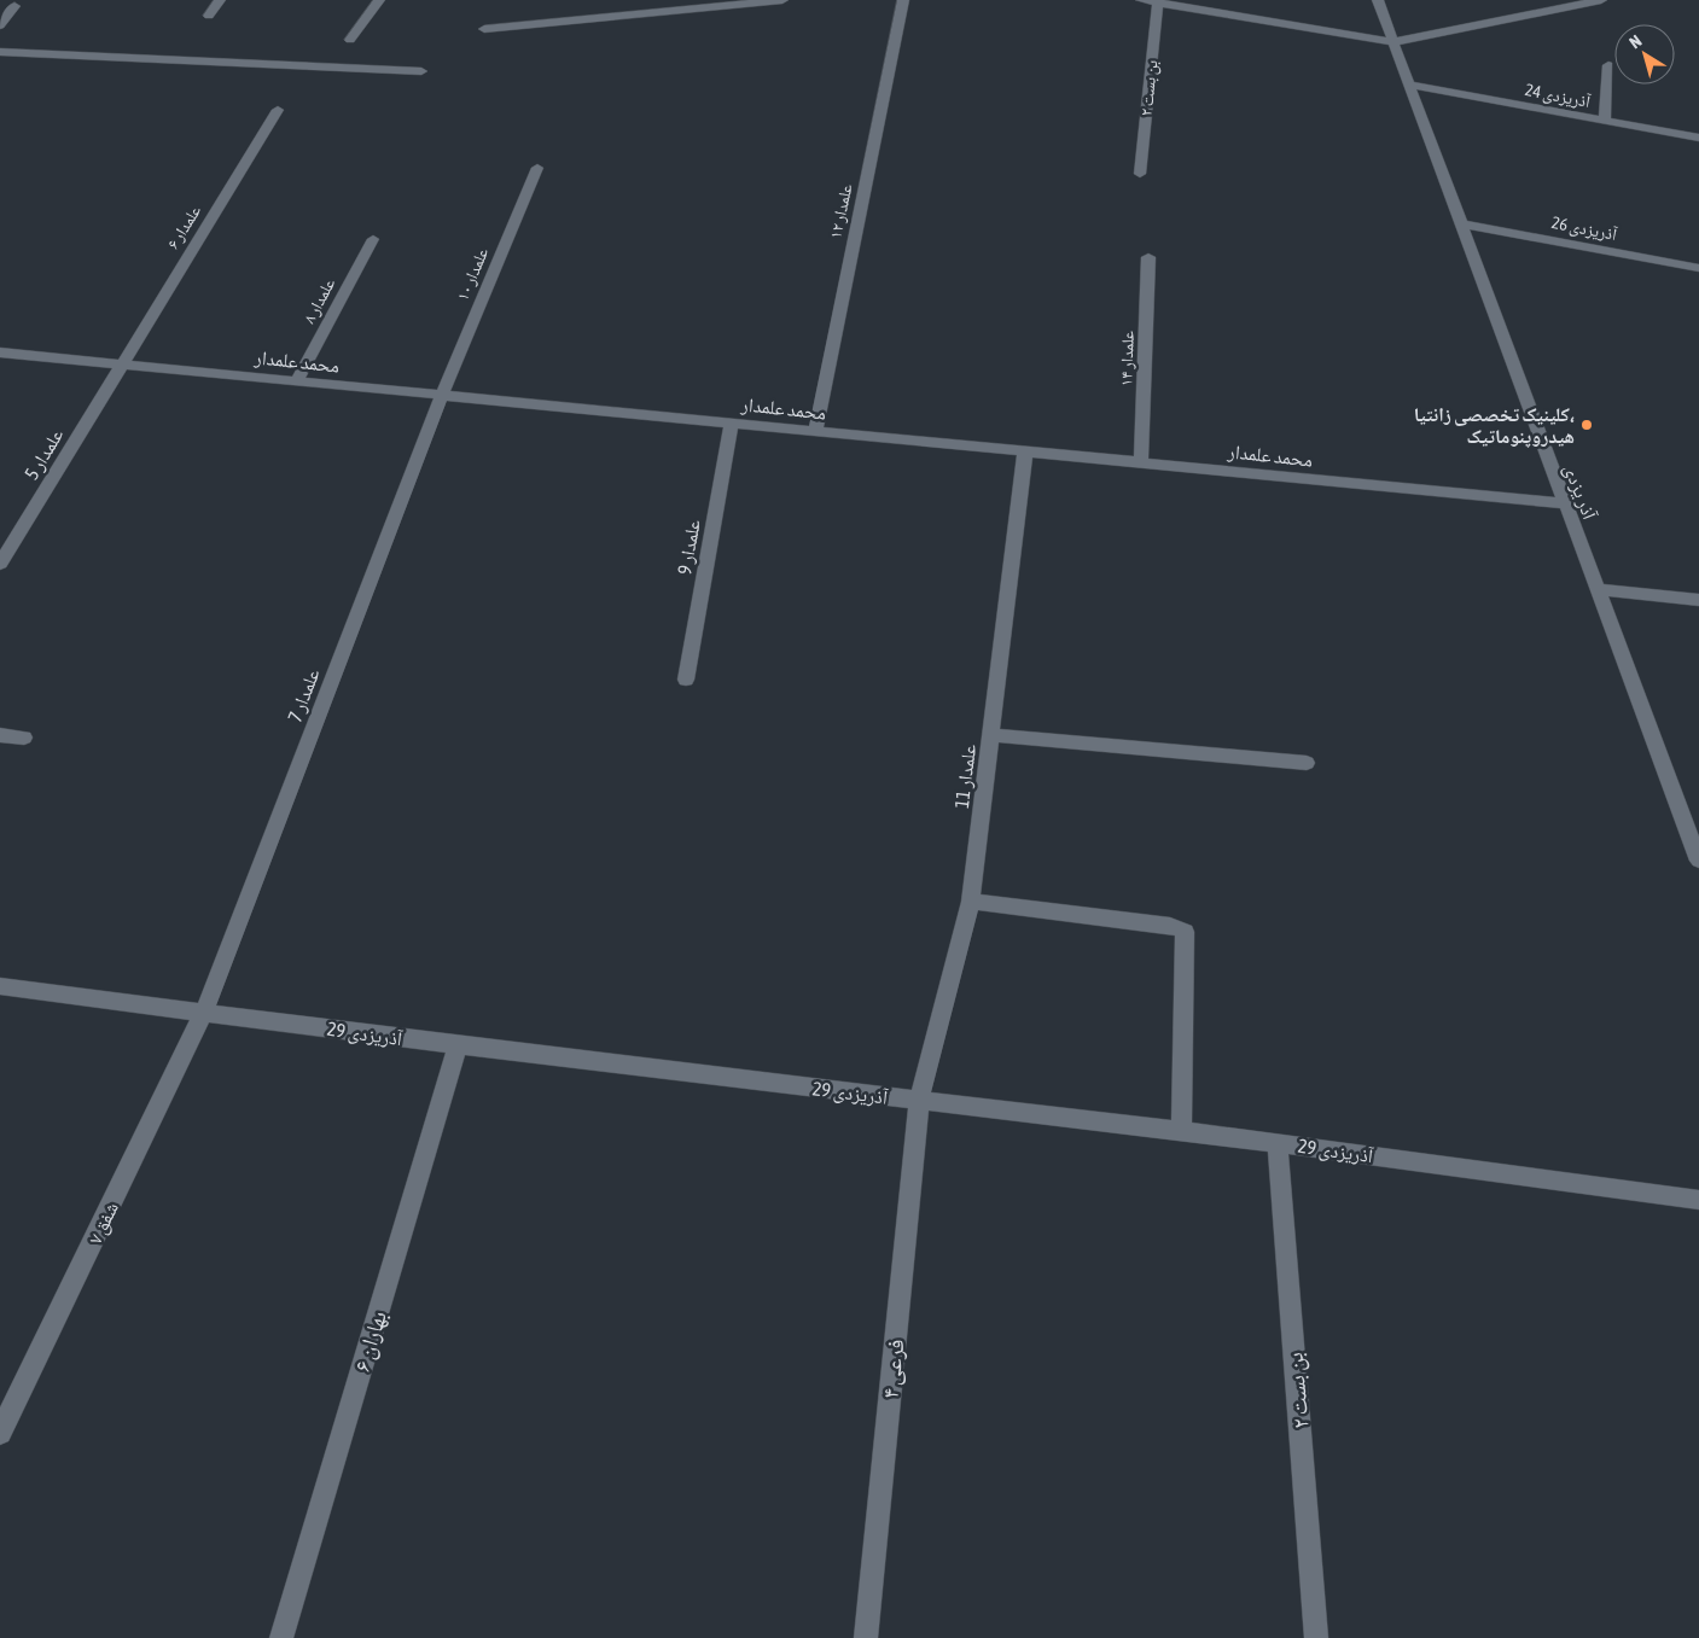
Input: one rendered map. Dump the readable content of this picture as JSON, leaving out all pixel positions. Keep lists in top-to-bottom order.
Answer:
{
  "streets": {
    "street": [
      "بن بست ۲",
      "آذریزدی 24",
      "علمدار ۱۲",
      "علمدار ۶",
      "آذریزدی 26",
      "علمدار ۱۰",
      "علمدار ۸",
      "علمدار ۱۴",
      "محمد علمدار",
      "علمدار 5",
      "آذر یزدی",
      "علمدار 9",
      "علمدار 7",
      "علمدار 11",
      "آذریزدی 29",
      "شفق ۷",
      "بهاران ۶",
      "فرعی ۴"
    ]
  },
  "crossings": [
    ["بن بست ۲", "آذریزدی 29"],
    ["آذریزدی 24", "آذر یزدی"],
    ["علمدار ۱۲", "محمد علمدار"],
    ["علمدار ۶", "محمد علمدار"],
    ["علمدار ۶", "علمدار 5"],
    ["آذریزدی 26", "آذر یزدی"],
    ["علمدار ۱۰", "محمد علمدار"],
    ["علمدار ۱۰", "علمدار 7"],
    ["علمدار ۸", "محمد علمدار"],
    ["علمدار ۱۴", "محمد علمدار"],
    ["محمد علمدار", "علمدار 5"],
    ["محمد علمدار", "آذر یزدی"],
    ["محمد علمدار", "علمدار 9"],
    ["محمد علمدار", "علمدار 7"],
    ["محمد علمدار", "علمدار 11"],
    ["علمدار 7", "آذریزدی 29"],
    ["علمدار 7", "شفق ۷"],
    ["علمدار 11", "آذریزدی 29"],
    ["علمدار 11", "فرعی ۴"],
    ["آذریزدی 29", "شفق ۷"],
    ["آذریزدی 29", "بهاران ۶"],
    ["آذریزدی 29", "فرعی ۴"]
  ],
  "places": ["کلینیک تخصصی زانتیا، هیدروپنوماتیک"],
  "north": "top left"
}
